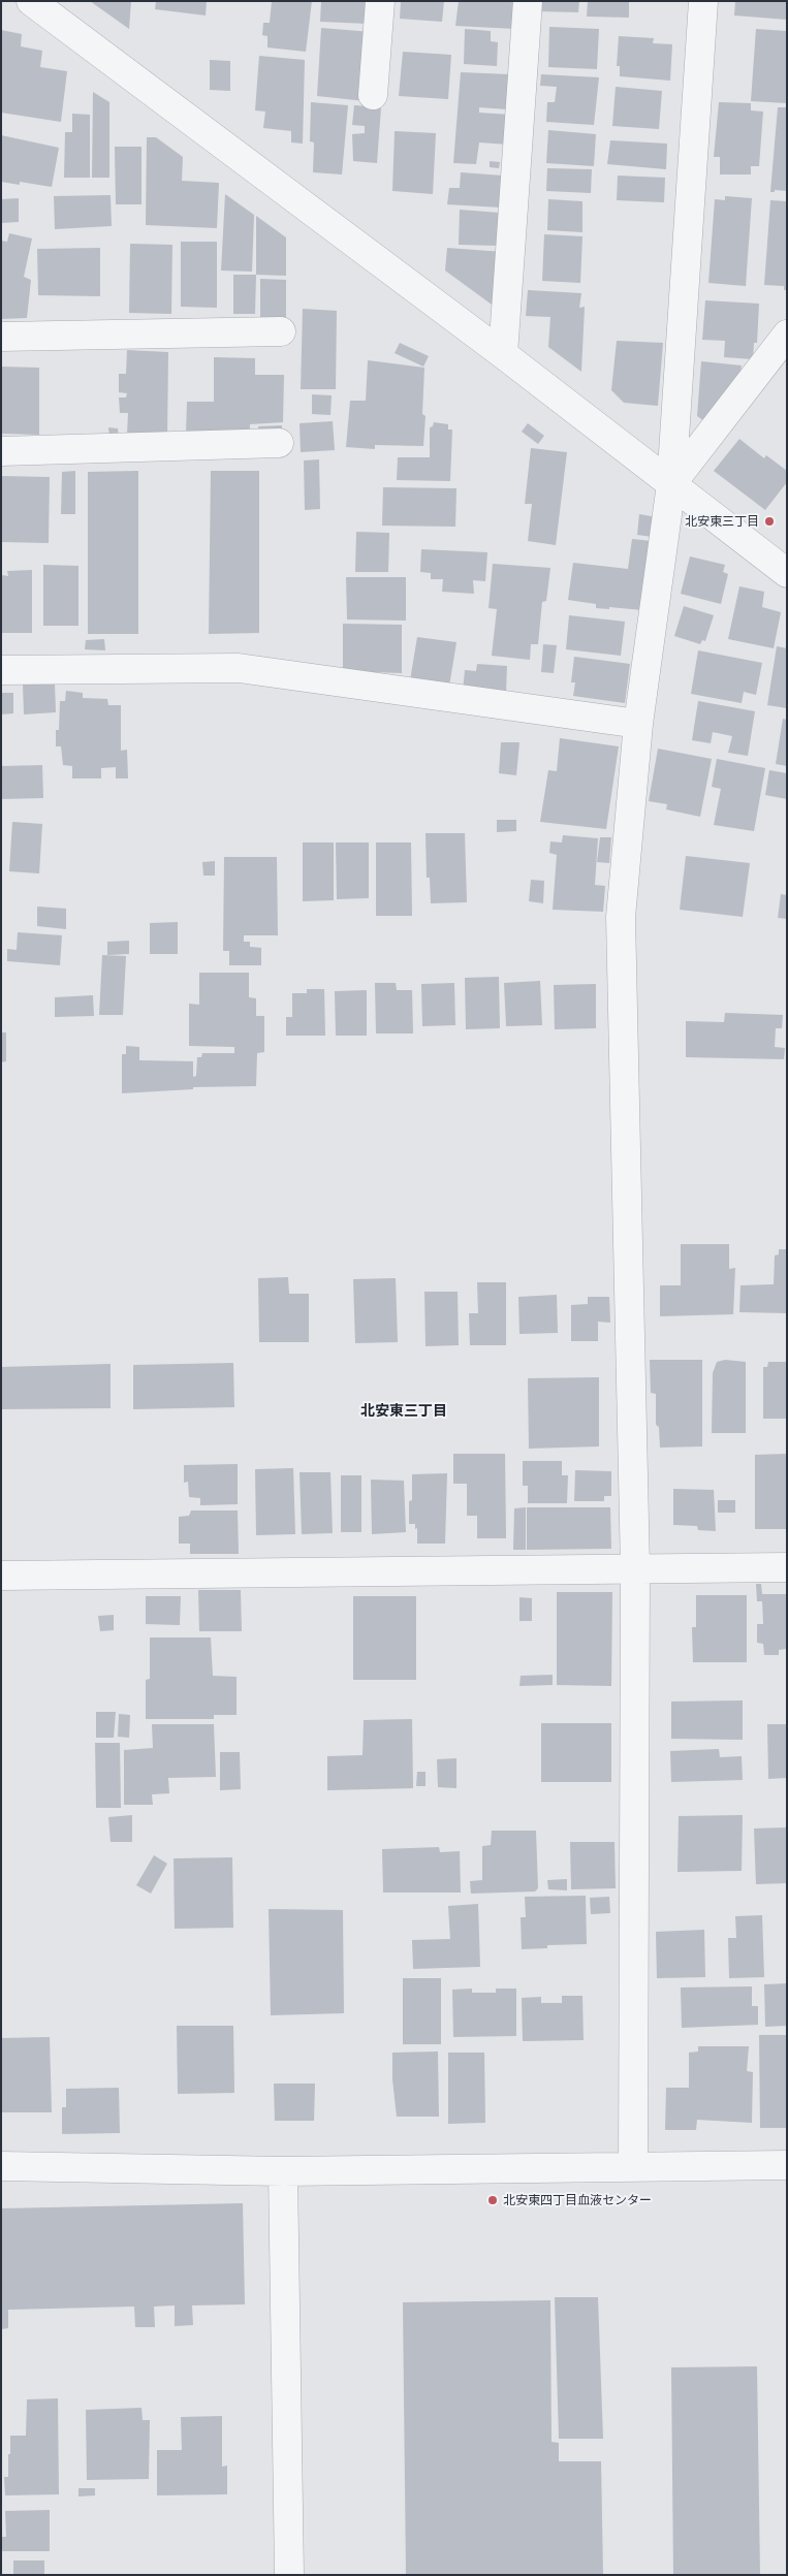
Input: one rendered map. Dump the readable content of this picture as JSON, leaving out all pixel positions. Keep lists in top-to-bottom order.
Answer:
{
  "districts": ["北安東三丁目"],
  "places": ["北安東三丁目", "北安東四丁目血液センター"]
}
